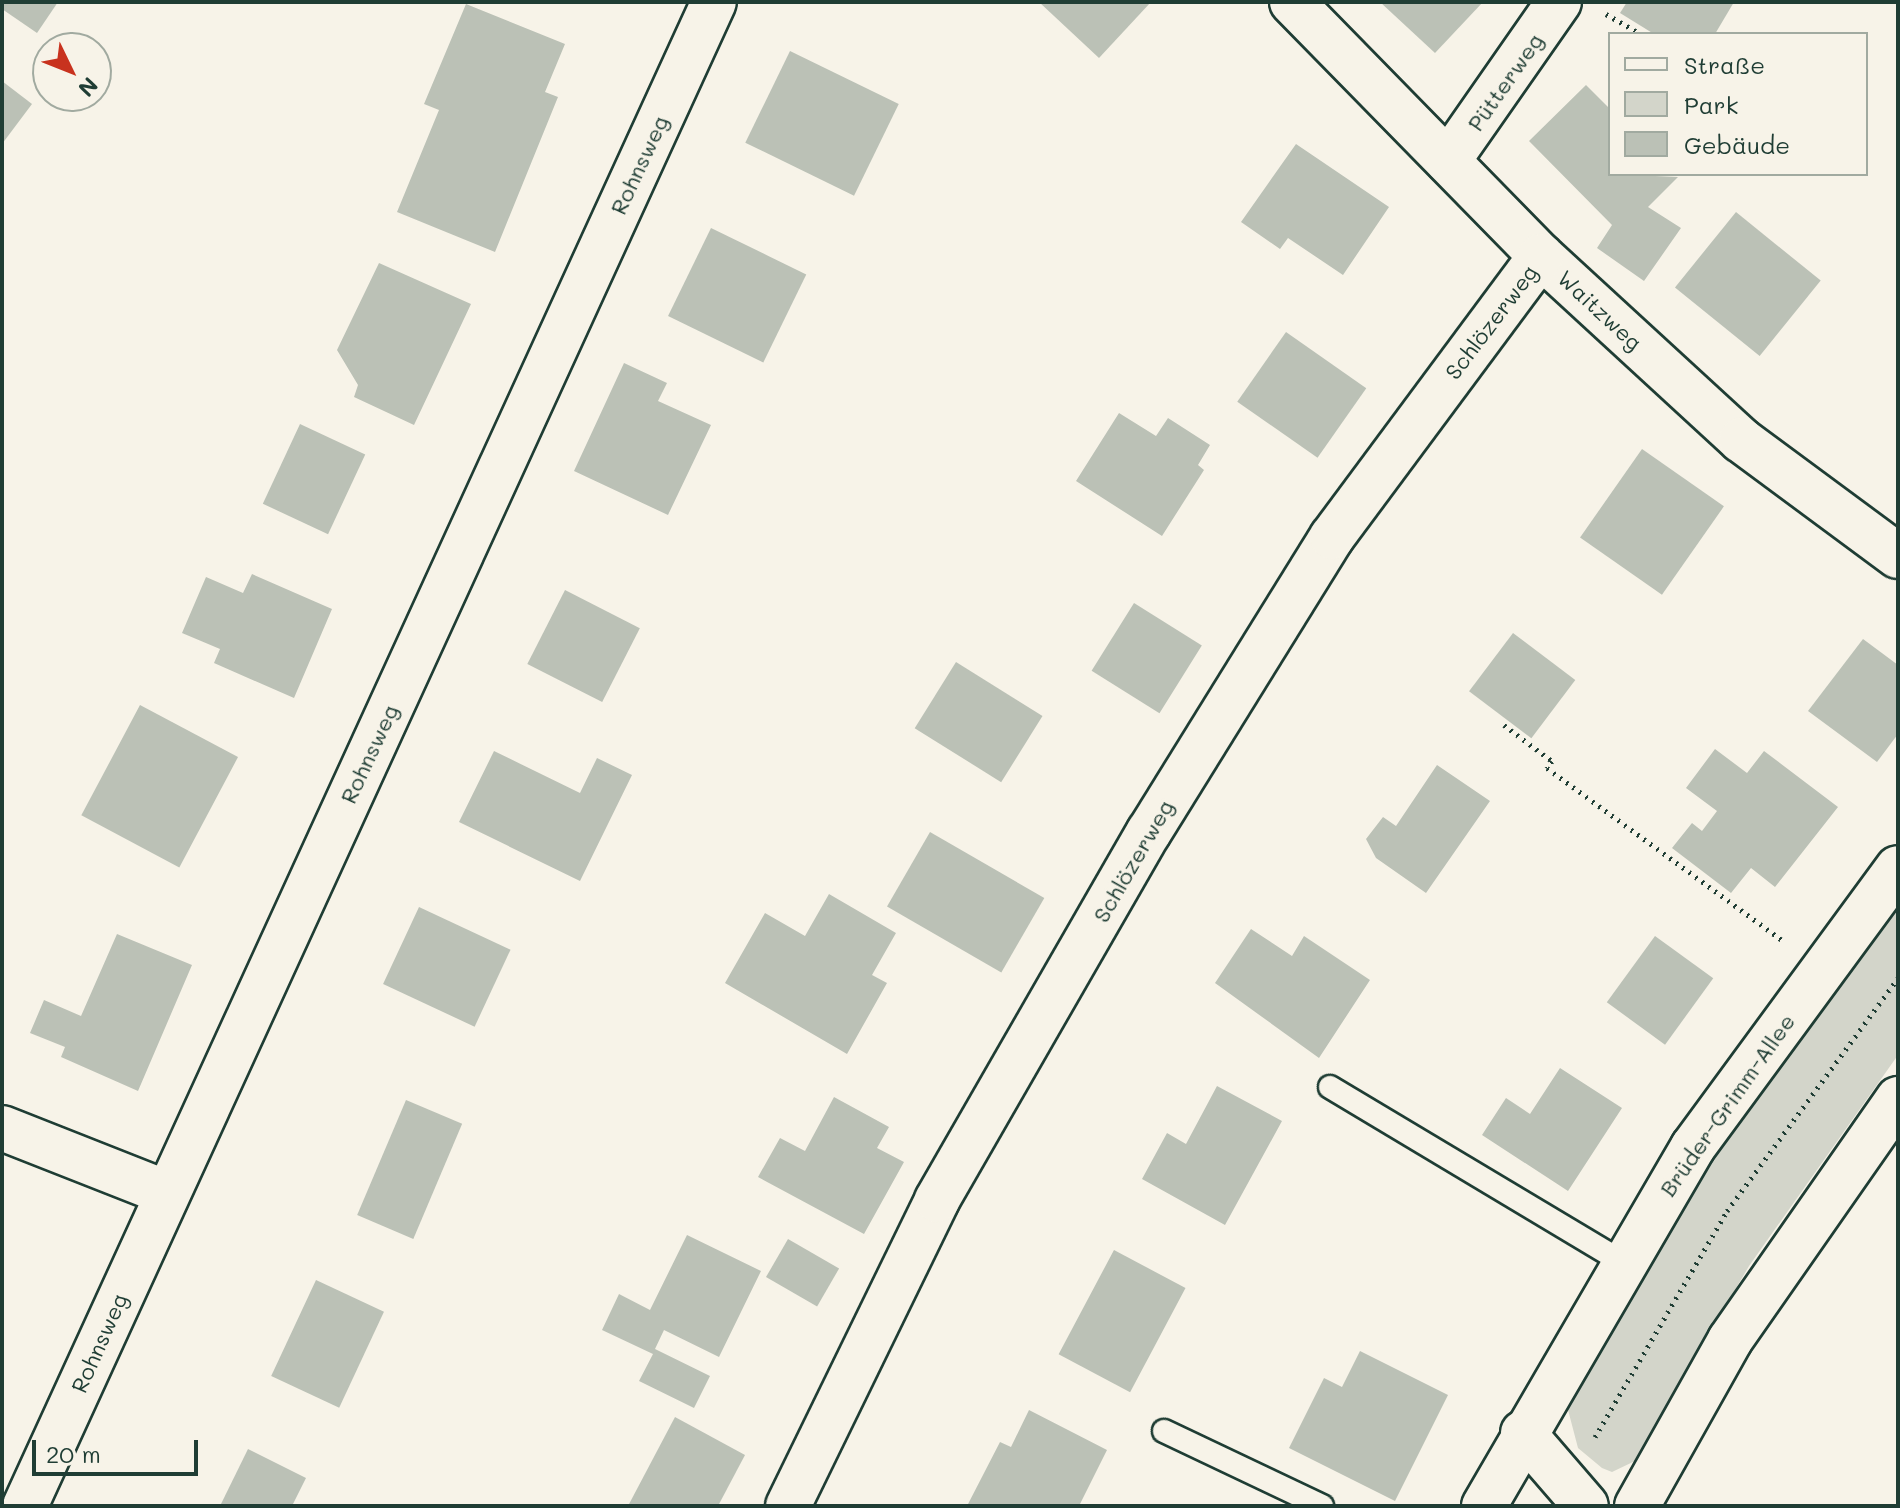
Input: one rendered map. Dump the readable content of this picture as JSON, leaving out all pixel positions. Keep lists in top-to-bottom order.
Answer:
{
  "streets": {
    "street": [
      "Pütterweg",
      "Rohnsweg",
      "Waitzweg",
      "Schlözerweg",
      "Brüder-Grimm-Allee"
    ]
  },
  "crossings": [
    ["Pütterweg", "Waitzweg"],
    ["Waitzweg", "Schlözerweg"]
  ],
  "legend": ["Straße", "Park", "Gebäude"],
  "scale_bar": "20 m",
  "north": "bottom right"
}
